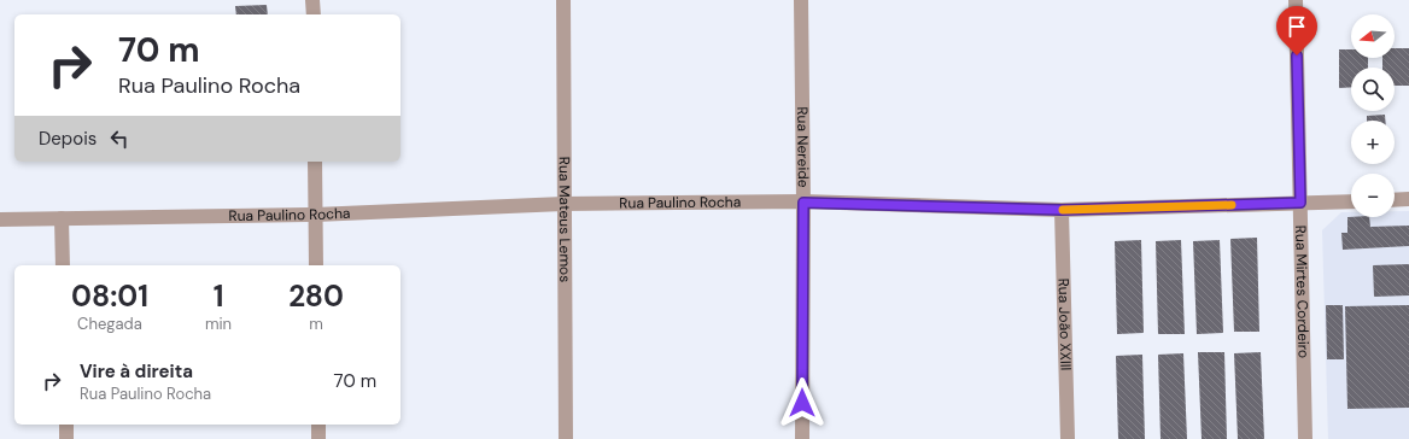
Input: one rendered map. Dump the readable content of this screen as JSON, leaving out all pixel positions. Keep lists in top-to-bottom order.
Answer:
{
  "streets": {
    "street": [
      "Rua Nereide",
      "Rua Paulino Rocha",
      "Rua Mateus Lemos",
      "Rua Mirtes Cordeiro",
      "Rua João XXIII"
    ]
  },
  "crossings": [
    ["Rua Nereide", "Rua Paulino Rocha"],
    ["Rua Paulino Rocha", "Rua Mateus Lemos"],
    ["Rua Paulino Rocha", "Rua Mirtes Cordeiro"],
    ["Rua Paulino Rocha", "Rua João XXIII"]
  ],
  "north": "left",
  "page": {
    "map_buttons": ["+", "−"],
    "turn": ["70 m", "Rua Paulino Rocha"],
    "then": "Depois",
    "eta": [
      "08:01",
      "Chegada",
      "1",
      "min",
      "280",
      "m"
    ],
    "list": [
      {
        "name": "Vire à direita",
        "note": "Rua Paulino Rocha",
        "value": "70 m"
      }
    ]
  }
}
